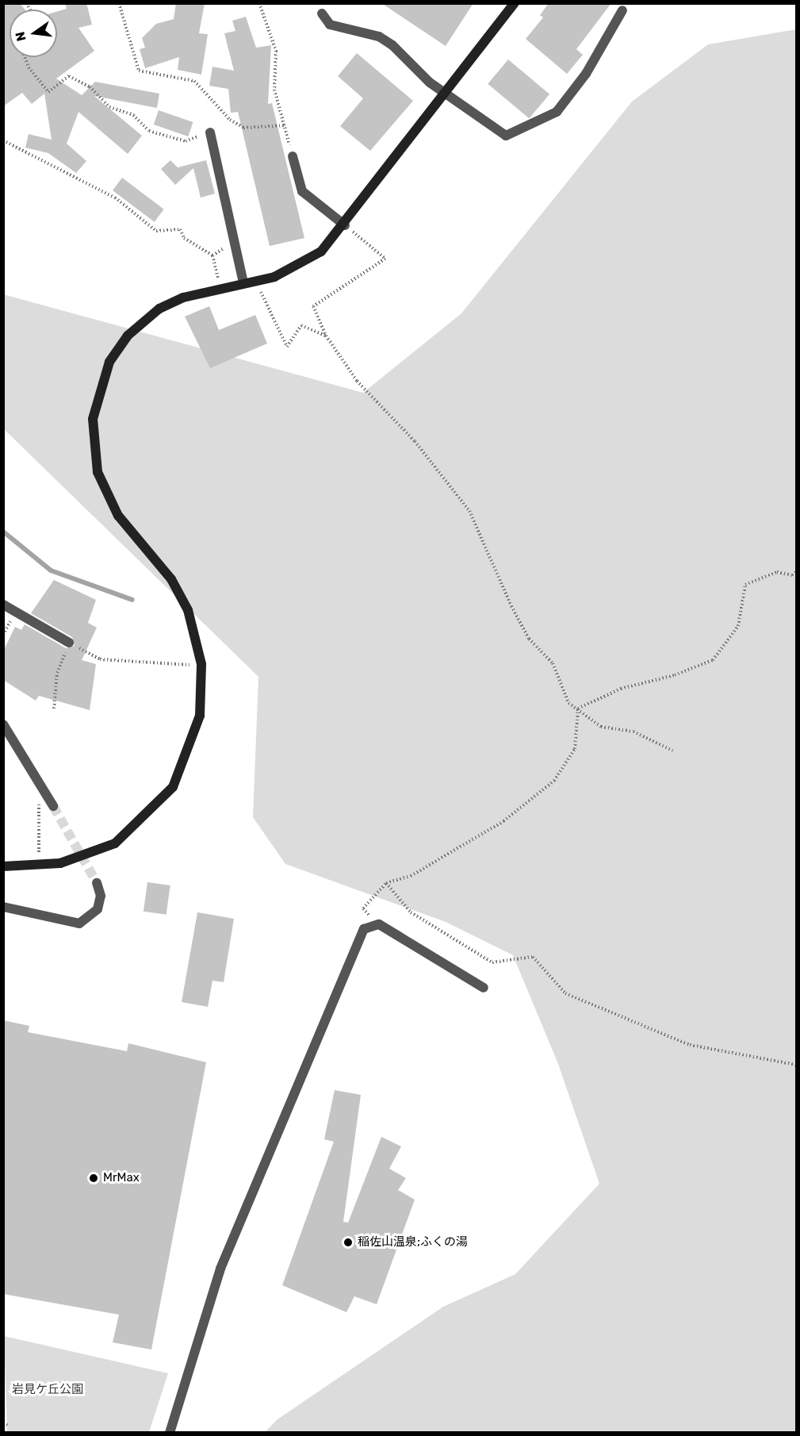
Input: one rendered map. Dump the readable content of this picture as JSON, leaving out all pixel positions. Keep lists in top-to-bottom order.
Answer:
{
  "parks": ["岩見ケ丘公園"],
  "places": ["MrMax", "稲佐山温泉;ふくの湯"],
  "north": "left"
}
